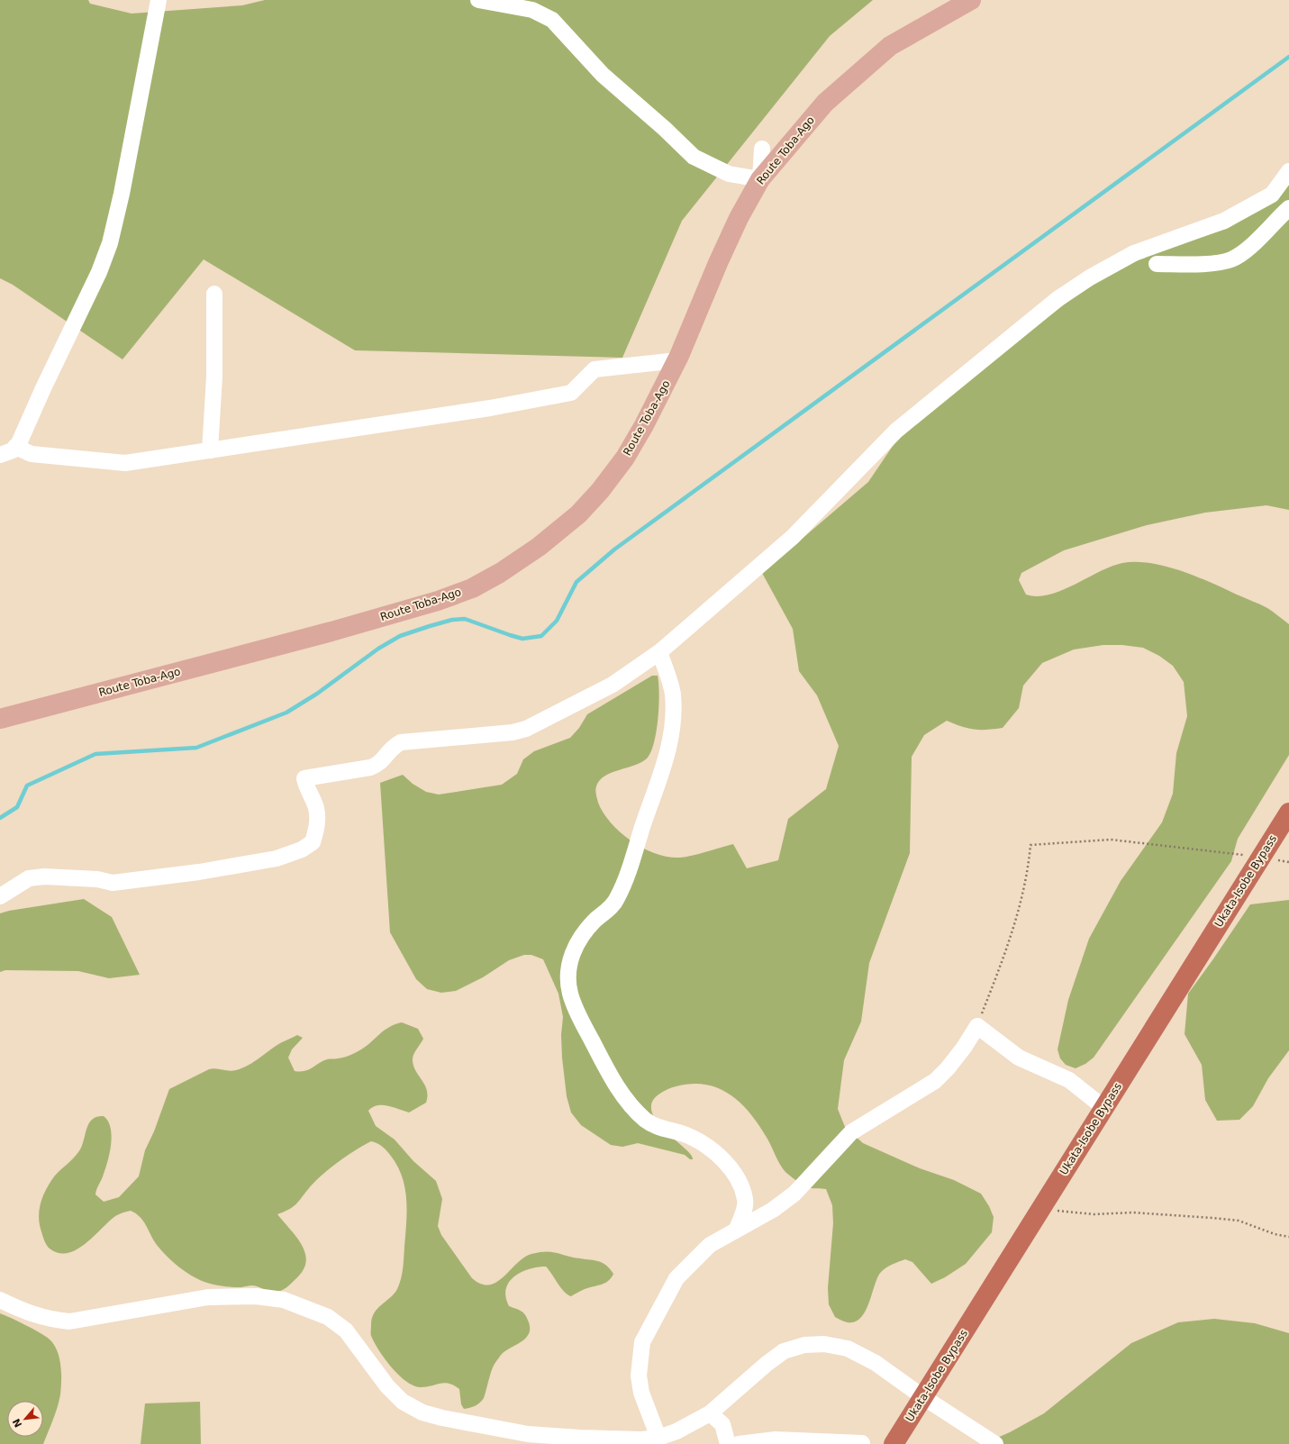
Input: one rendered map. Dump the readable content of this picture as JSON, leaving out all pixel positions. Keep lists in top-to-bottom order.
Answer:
{
  "streets": {
    "highway": ["Ukata-Isobe Bypass"],
    "main road": ["Route Toba-Ago"]
  },
  "north": "bottom left"
}
